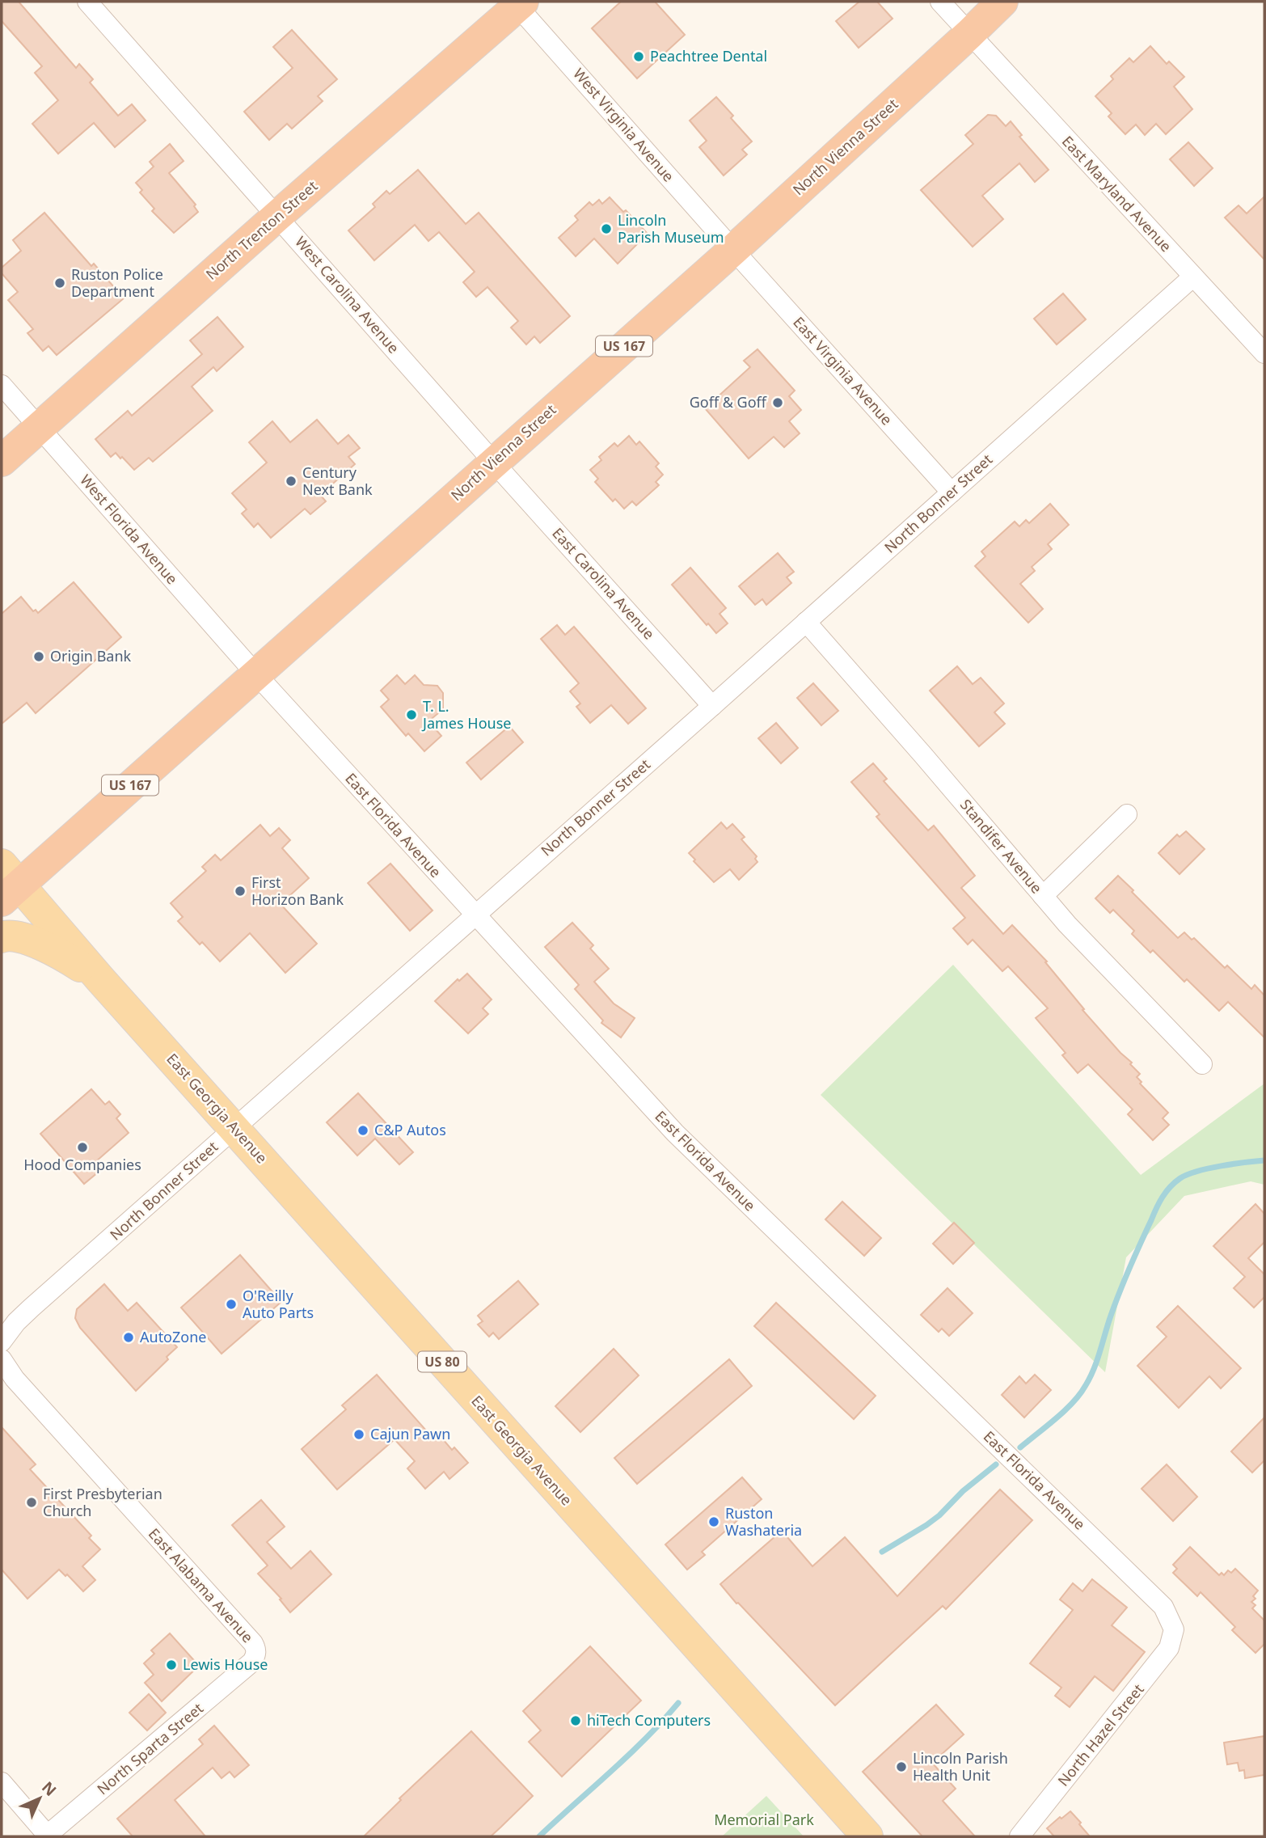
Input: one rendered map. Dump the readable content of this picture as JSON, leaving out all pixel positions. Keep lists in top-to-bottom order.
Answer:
{
  "streets": {
    "highway": ["North Vienna Street", "North Trenton Street", "US 167"],
    "main road": ["East Georgia Avenue", "US 80"],
    "street": [
      "West Virginia Avenue",
      "East Maryland Avenue",
      "West Carolina Avenue",
      "East Virginia Avenue",
      "North Bonner Street",
      "West Florida Avenue",
      "East Carolina Avenue",
      "East Florida Avenue",
      "Standifer Avenue",
      "East Alabama Avenue",
      "North Hazel Street",
      "North Sparta Street"
    ]
  },
  "crossings": [
    ["West Virginia Avenue", "North Vienna Street"],
    ["West Virginia Avenue", "North Trenton Street"],
    ["West Virginia Avenue", "East Virginia Avenue"],
    ["North Vienna Street", "East Maryland Avenue"],
    ["North Vienna Street", "West Carolina Avenue"],
    ["North Vienna Street", "East Virginia Avenue"],
    ["North Vienna Street", "West Florida Avenue"],
    ["North Vienna Street", "East Carolina Avenue"],
    ["North Vienna Street", "East Florida Avenue"],
    ["North Vienna Street", "East Georgia Avenue"],
    ["East Maryland Avenue", "North Bonner Street"],
    ["North Trenton Street", "West Carolina Avenue"],
    ["North Trenton Street", "West Florida Avenue"],
    ["West Carolina Avenue", "East Carolina Avenue"],
    ["East Virginia Avenue", "North Bonner Street"],
    ["North Bonner Street", "East Carolina Avenue"],
    ["North Bonner Street", "East Florida Avenue"],
    ["North Bonner Street", "Standifer Avenue"],
    ["North Bonner Street", "East Georgia Avenue"],
    ["West Florida Avenue", "East Florida Avenue"],
    ["East Florida Avenue", "North Hazel Street"],
    ["East Alabama Avenue", "North Sparta Street"]
  ],
  "parks": ["Memorial Park"],
  "places": [
    "Peachtree Dental",
    "Lincoln Parish Museum",
    "Ruston Police Department",
    "Goff & Goff",
    "Century Next Bank",
    "Origin Bank",
    "T. L. James House",
    "First Horizon Bank",
    "C&P Autos",
    "Hood Companies",
    "O'Reilly Auto Parts",
    "AutoZone",
    "Cajun Pawn",
    "First Presbyterian Church",
    "Ruston Washateria",
    "Lewis House",
    "hiTech Computers",
    "Lincoln Parish Health Unit"
  ],
  "north": "top right"
}
